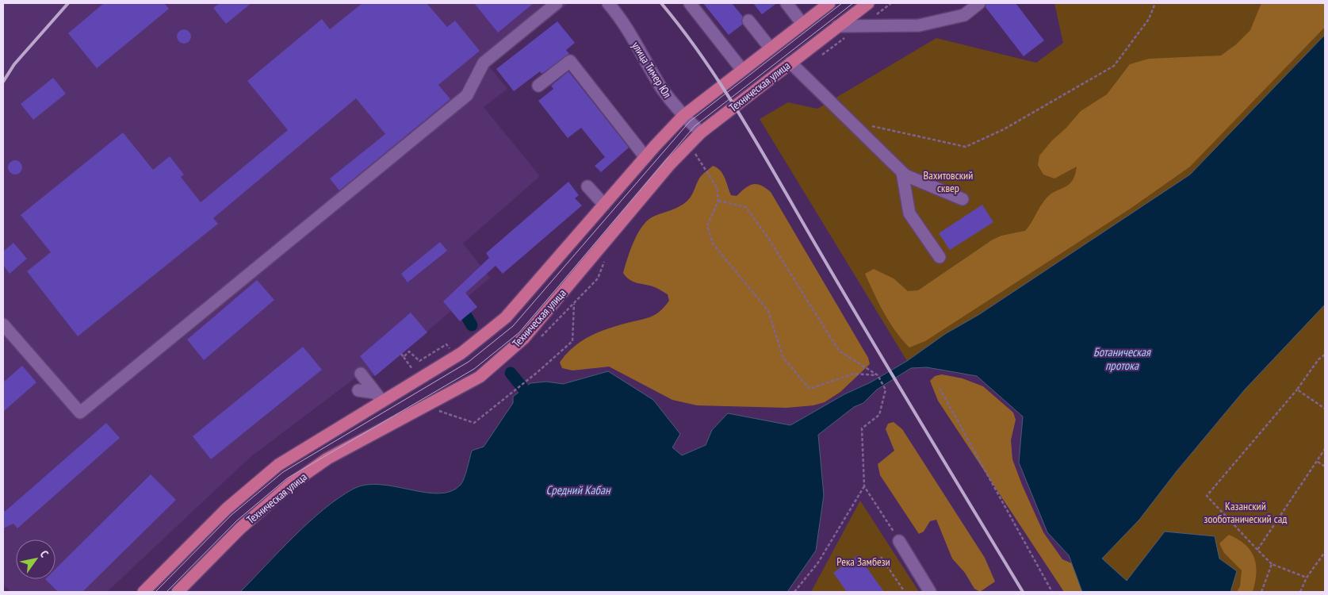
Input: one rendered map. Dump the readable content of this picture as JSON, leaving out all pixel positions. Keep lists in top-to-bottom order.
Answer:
{
  "streets": {
    "main road": ["Техническая улица"],
    "street": ["улица Тимер Юл"]
  },
  "crossings": [
    ["улица Тимер Юл", "Техническая улица"]
  ],
  "water": ["Ботаническая протока", "Средний Кабан"],
  "parks": ["Вахитовский сквер", "Казанский зооботанический сад", "Река Замбези"],
  "north": "top right"
}
